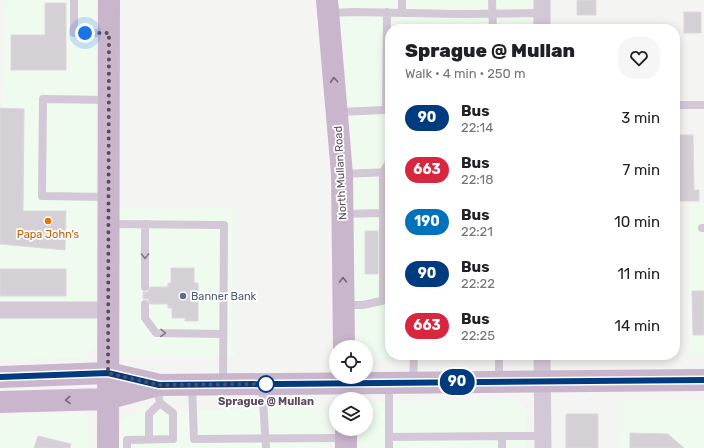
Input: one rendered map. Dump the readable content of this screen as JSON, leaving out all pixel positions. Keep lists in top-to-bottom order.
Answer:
{
  "streets": {
    "main road": ["North Mullan Road"]
  },
  "one_way": ["North Mullan Road"],
  "places": ["Papa John's", "Banner Bank", "Sprague @ Mullan"],
  "lines": ["bus line 90"],
  "page": {
    "on_map": "90",
    "heading": ["Sprague @ Mullan", "Walk · 4 min · 250 m"],
    "list": [
      {
        "mark": "90",
        "name": "Bus",
        "note": "22:14",
        "value": "3 min"
      },
      {
        "mark": "663",
        "name": "Bus",
        "note": "22:18",
        "value": "7 min"
      },
      {
        "mark": "190",
        "name": "Bus",
        "note": "22:21",
        "value": "10 min"
      },
      {
        "mark": "90",
        "name": "Bus",
        "note": "22:22",
        "value": "11 min"
      },
      {
        "mark": "663",
        "name": "Bus",
        "note": "22:25",
        "value": "14 min"
      }
    ]
  }
}
